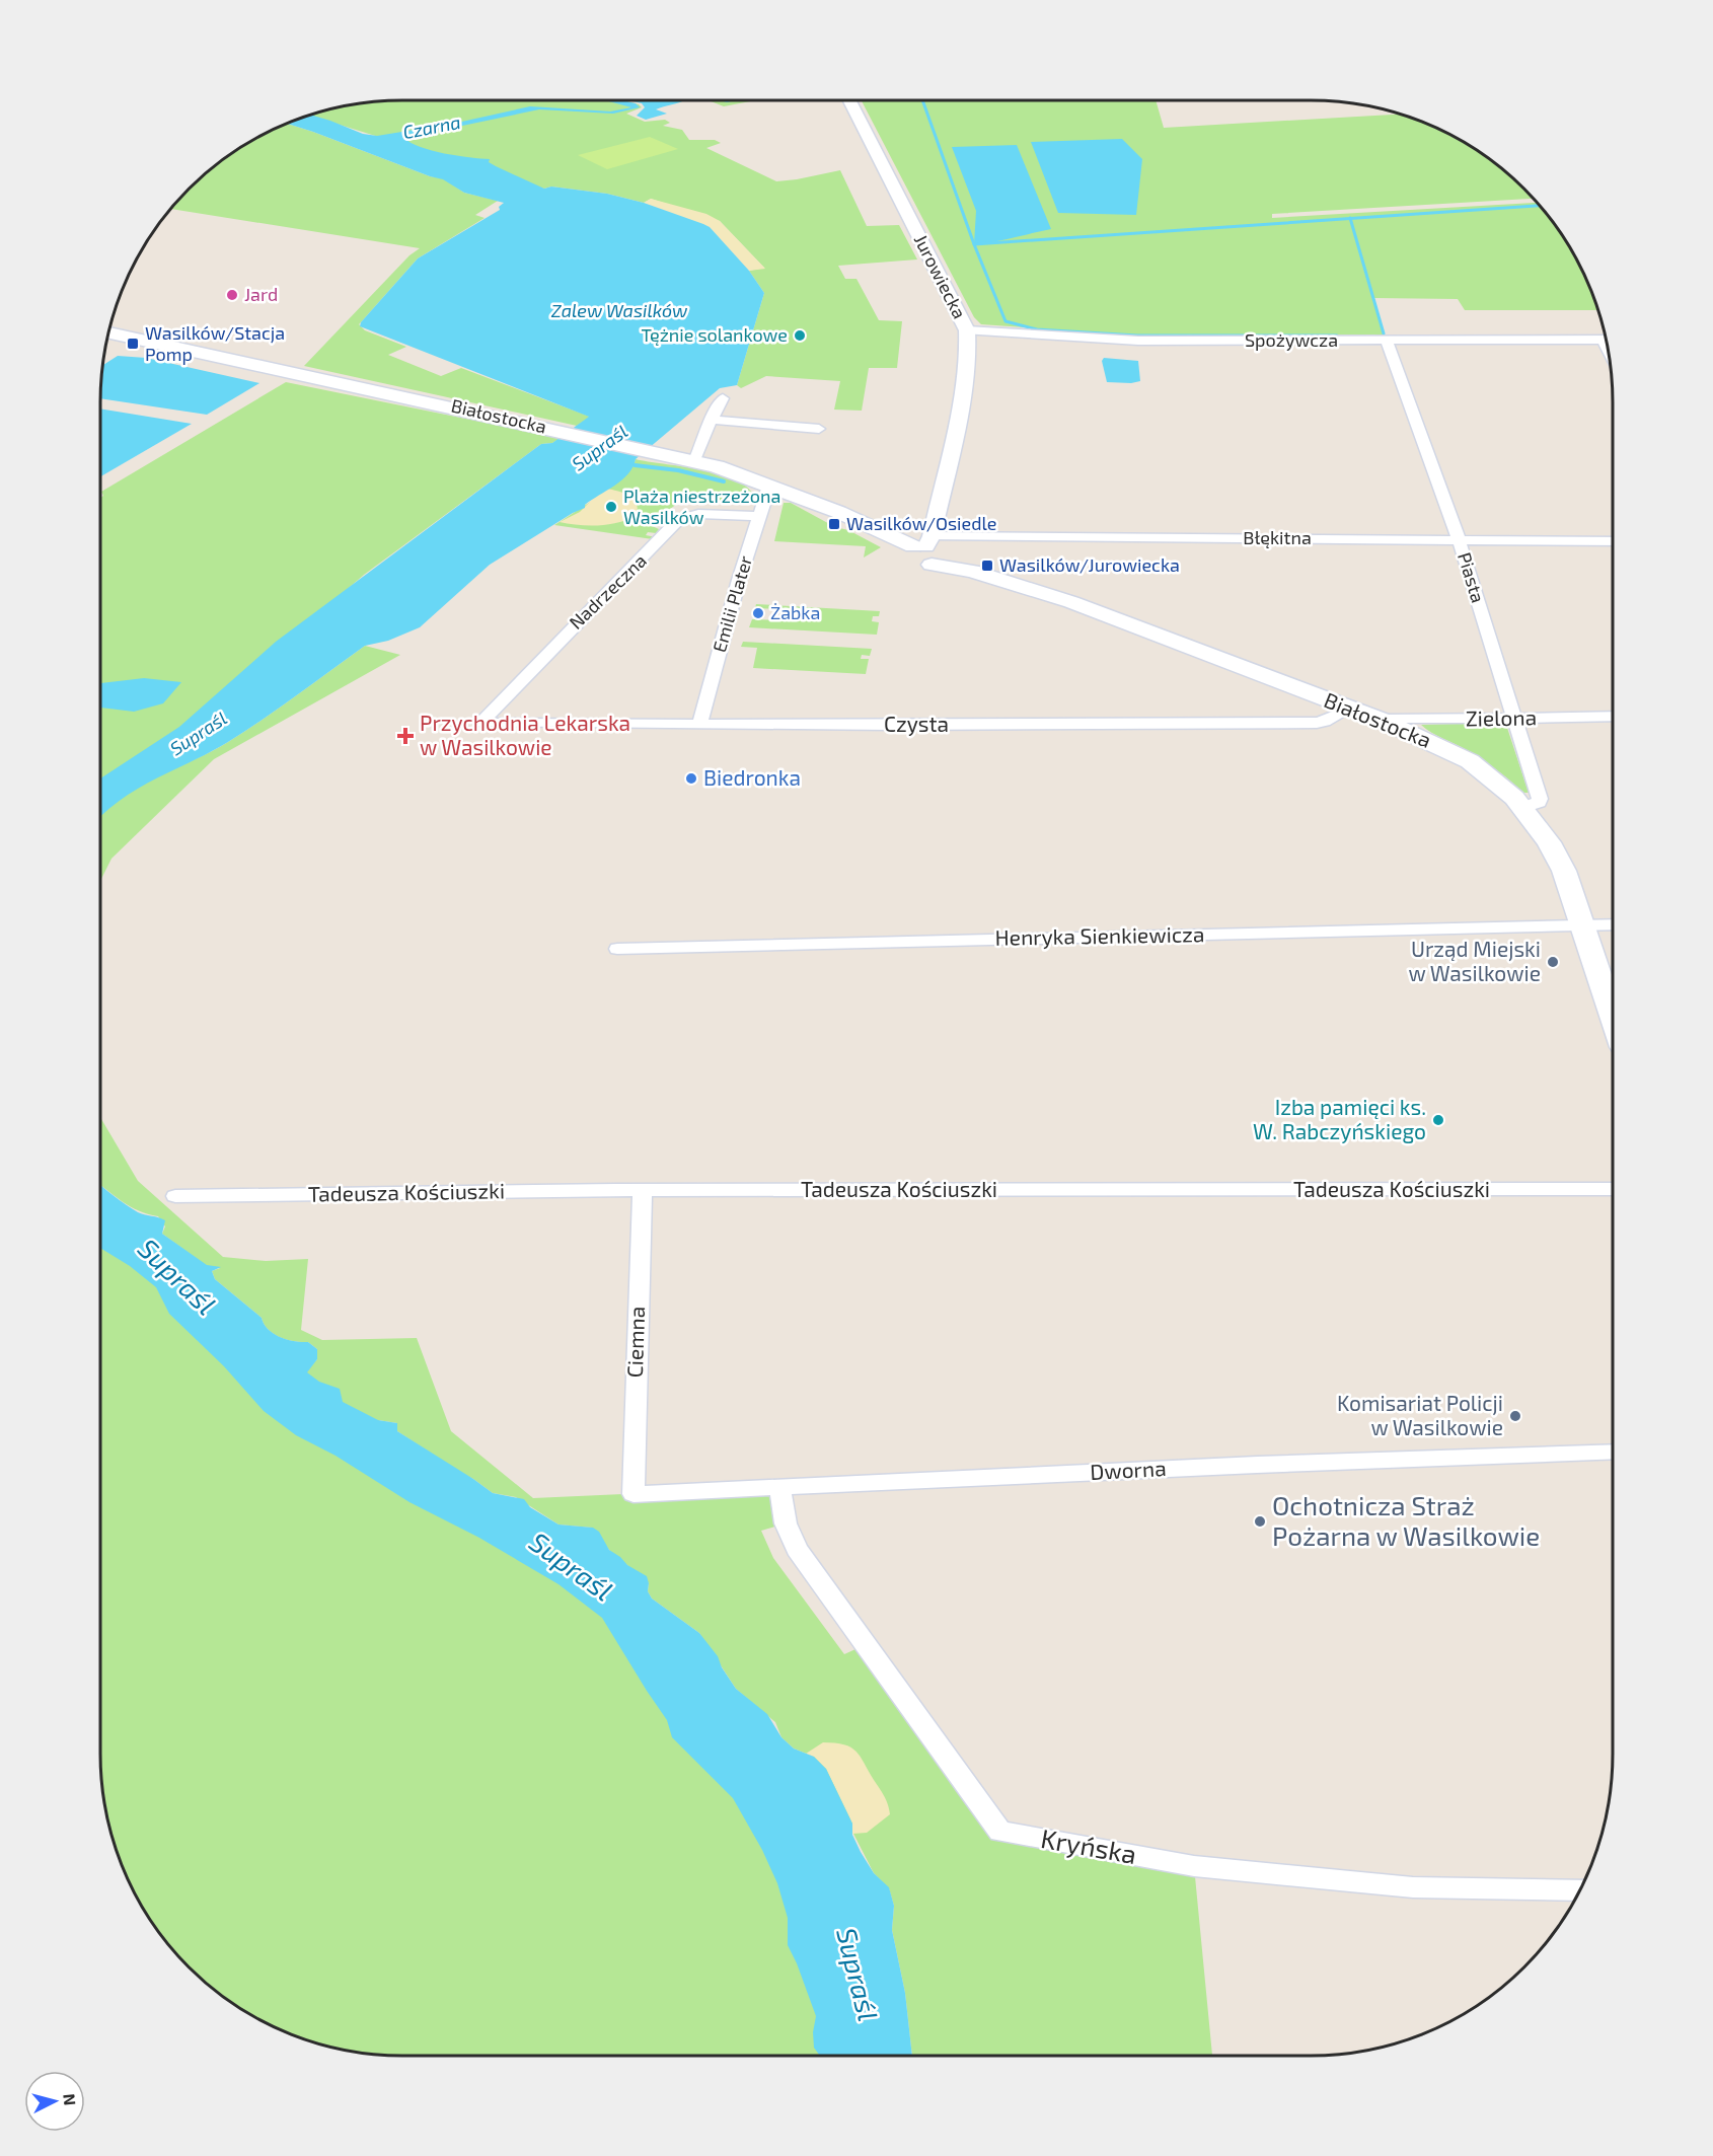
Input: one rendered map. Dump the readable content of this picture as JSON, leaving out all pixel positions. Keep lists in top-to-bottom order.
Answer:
{
  "streets": {
    "main road": ["Białostocka"],
    "street": [
      "Jurowiecka",
      "Spożywcza",
      "Błękitna",
      "Piasta",
      "Nadrzeczna",
      "Emilii Plater",
      "Zielona",
      "Czysta",
      "Henryka Sienkiewicza",
      "Tadeusza Kościuszki",
      "Ciemna",
      "Dworna",
      "Kryńska"
    ]
  },
  "crossings": [
    ["Jurowiecka", "Spożywcza"],
    ["Jurowiecka", "Białostocka"],
    ["Jurowiecka", "Błękitna"],
    ["Spożywcza", "Piasta"],
    ["Białostocka", "Błękitna"],
    ["Białostocka", "Piasta"],
    ["Białostocka", "Emilii Plater"],
    ["Białostocka", "Zielona"],
    ["Białostocka", "Czysta"],
    ["Białostocka", "Henryka Sienkiewicza"],
    ["Błękitna", "Piasta"],
    ["Piasta", "Zielona"],
    ["Nadrzeczna", "Emilii Plater"],
    ["Nadrzeczna", "Czysta"],
    ["Emilii Plater", "Czysta"],
    ["Tadeusza Kościuszki", "Ciemna"],
    ["Ciemna", "Dworna"],
    ["Dworna", "Kryńska"]
  ],
  "water": ["Czarna", "Zalew Wasilków", "Supraśl"],
  "places": {
    "other": [
      "Jard",
      "Tężnie solankowe",
      "Plaża niestrzeżona Wasilków",
      "Żabka",
      "Biedronka",
      "Urząd Miejski w Wasilkowie",
      "Izba pamięci ks. W. Rabczyńskiego",
      "Komisariat Policji w Wasilkowie",
      "Ochotnicza Straż Pożarna w Wasilkowie"
    ],
    "transit": ["Wasilków/Stacja Pomp", "Wasilków/Osiedle", "Wasilków/Jurowiecka"],
    "health": ["Przychodnia Lekarska w Wasilkowie"]
  },
  "north": "right"
}
